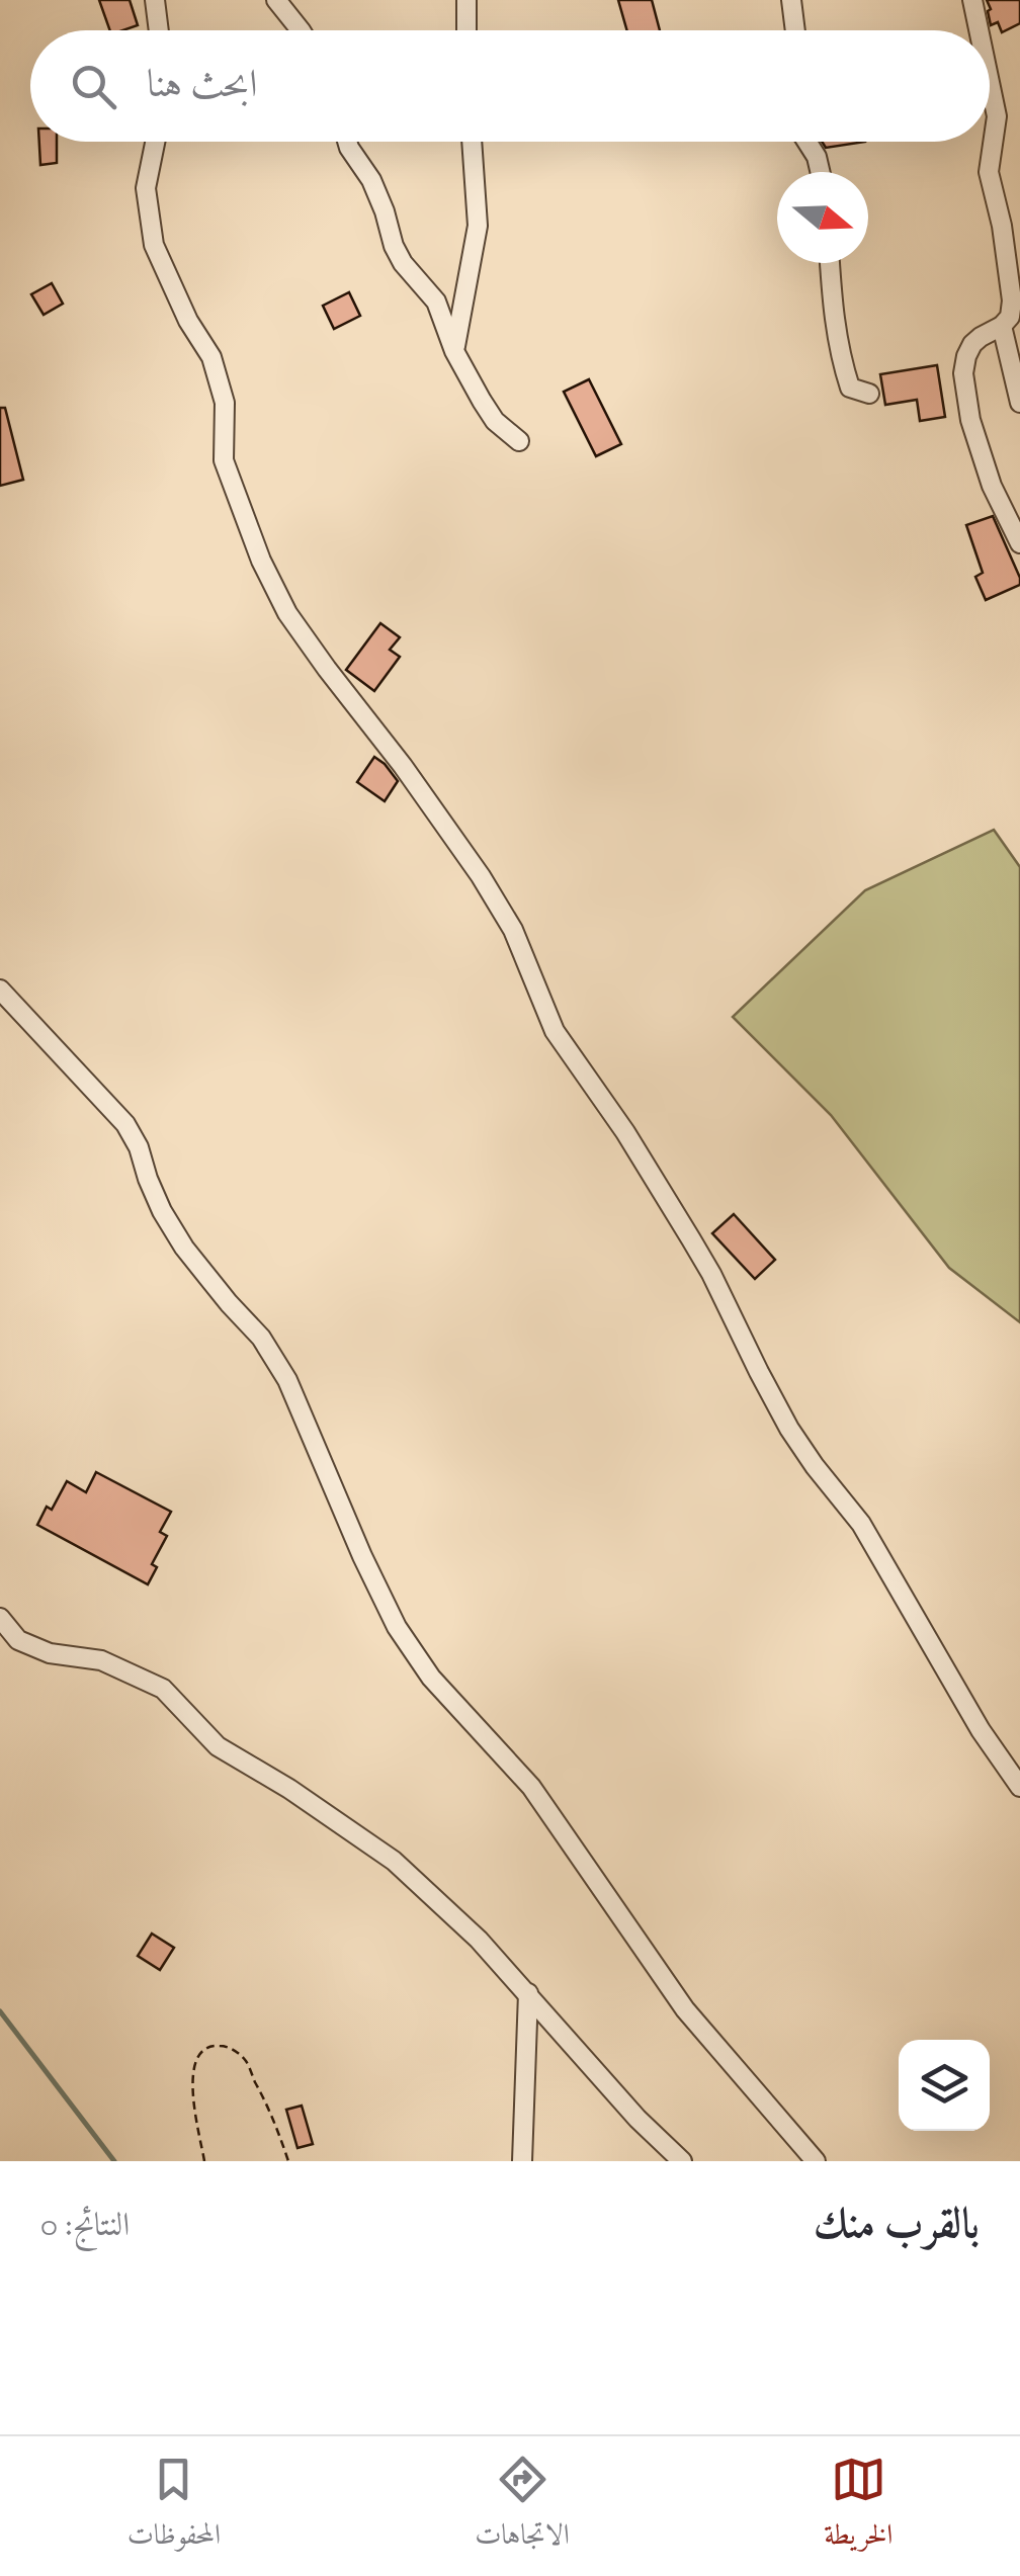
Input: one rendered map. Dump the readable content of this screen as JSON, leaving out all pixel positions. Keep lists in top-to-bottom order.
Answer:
{
  "north": "right",
  "page": {
    "search": "ابحث هنا",
    "heading": ["بالقرب منك", "النتائج: 0"],
    "nav": ["الخريطة", "الاتجاهات", "المحفوظات"]
  }
}
